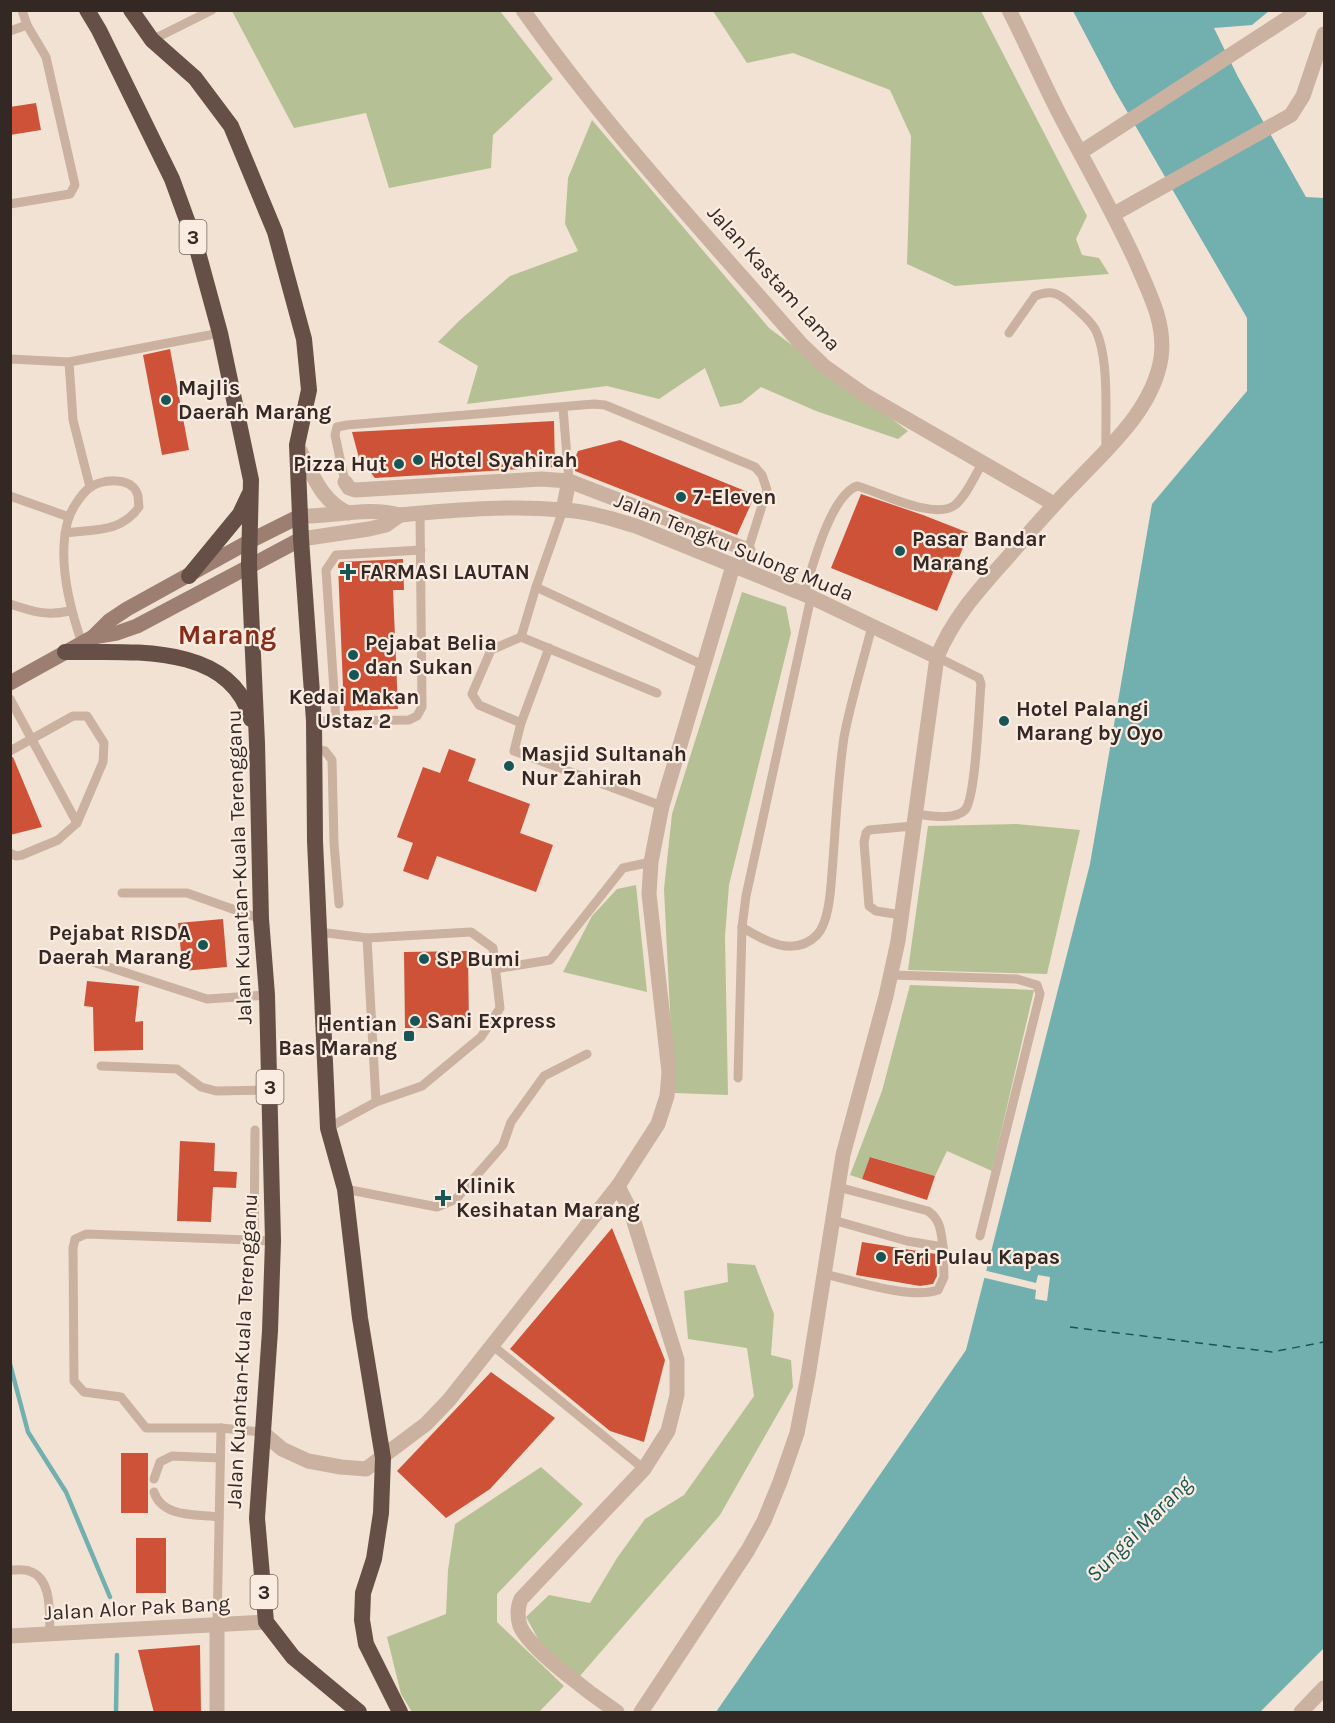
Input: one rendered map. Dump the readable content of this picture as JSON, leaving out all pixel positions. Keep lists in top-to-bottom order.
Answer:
{
  "streets": {
    "highway": ["3", "Jalan Kuantan-Kuala Terengganu"],
    "street": ["Jalan Kastam Lama", "Jalan Tengku Sulong Muda", "Jalan Alor Pak Bang"]
  },
  "crossings": [
    ["3", "Jalan Kuantan-Kuala Terengganu"],
    ["3", "Jalan Alor Pak Bang"],
    ["Jalan Kuantan-Kuala Terengganu", "Jalan Alor Pak Bang"]
  ],
  "districts": ["Marang"],
  "water": ["Sungai Marang"],
  "places": {
    "other": [
      "Majlis Daerah Marang",
      "Hotel Syahirah",
      "Pizza Hut",
      "7-Eleven",
      "Pasar Bandar Marang",
      "Pejabat Belia dan Sukan",
      "Kedai Makan Ustaz 2",
      "Hotel Palangi Marang by Oyo",
      "Masjid Sultanah Nur Zahirah",
      "Pejabat RISDA Daerah Marang",
      "SP Bumi",
      "Sani Express",
      "Feri Pulau Kapas"
    ],
    "health": ["FARMASI LAUTAN", "Klinik Kesihatan Marang"],
    "transit": ["Hentian Bas Marang"]
  }
}
